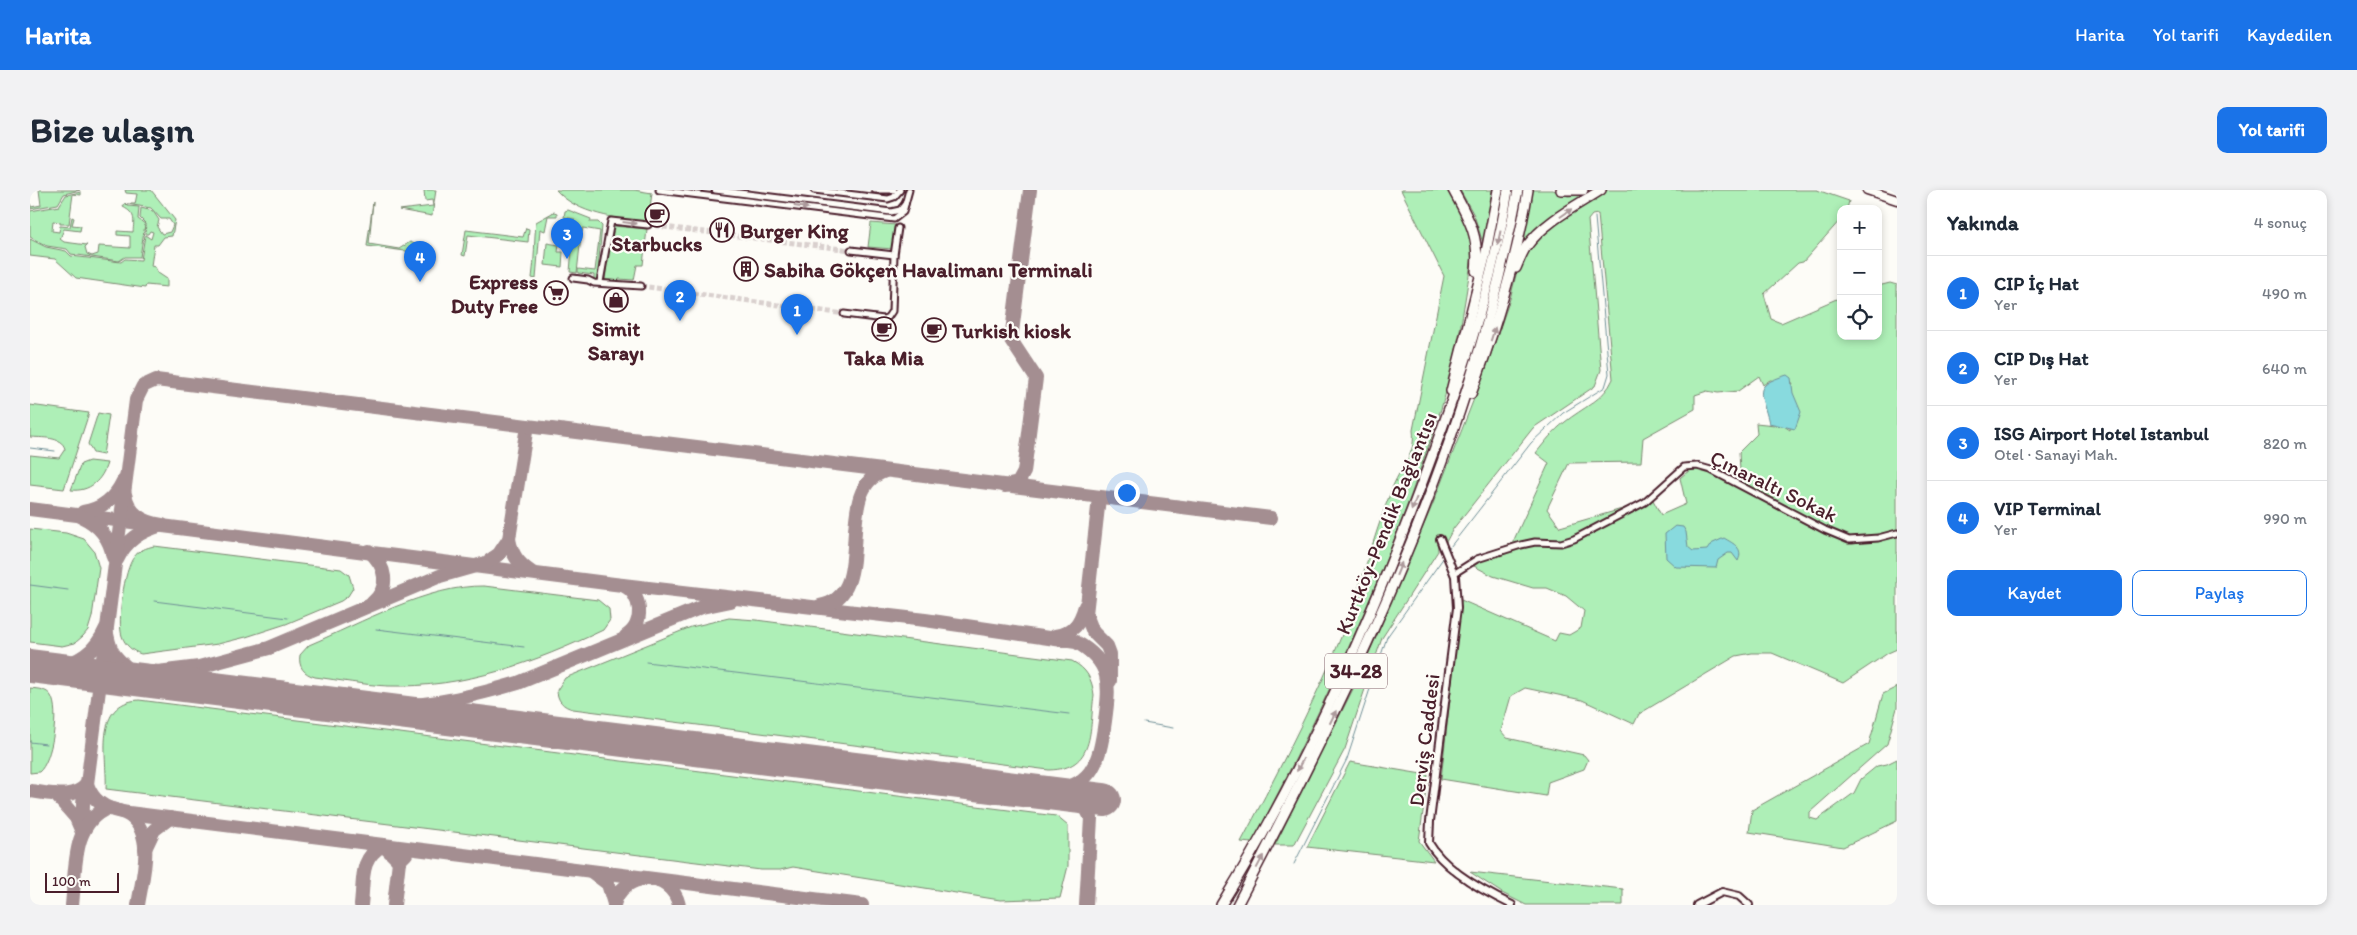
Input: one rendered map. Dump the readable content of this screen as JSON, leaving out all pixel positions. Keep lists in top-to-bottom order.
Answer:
{
  "streets": {
    "highway": ["Kurtköy-Pendik Bağlantısı", "34-28"],
    "street": ["Çınaraltı Sokak", "Derviş Caddesi"]
  },
  "crossings": [
    ["Çınaraltı Sokak", "Derviş Caddesi"]
  ],
  "places": {
    "cafe": ["Starbucks", "Taka Mia", "Turkish kiosk"],
    "restaurant": ["Burger King"],
    "building": ["Sabiha Gökçen Havalimanı Terminali"],
    "supermarket": ["Express Duty Free"],
    "shop": ["Simit Sarayı"]
  },
  "scale_bar": "100 m",
  "page": {
    "header": "Harita",
    "nav": ["Harita", "Yol tarifi", "Kaydedilen"],
    "buttons": [
      "Yol tarifi",
      ["Kaydet", "Paylaş"]
    ],
    "title": "Bize ulaşın",
    "heading": ["Yakında", "4 sonuç"],
    "map_buttons": ["+", "−"],
    "pins": [
      "3",
      "4",
      "2",
      "1"
    ],
    "list": [
      {
        "mark": "1",
        "name": "CIP İç Hat",
        "note": "Yer",
        "value": "490 m"
      },
      {
        "mark": "2",
        "name": "CIP Dış Hat",
        "note": "Yer",
        "value": "640 m"
      },
      {
        "mark": "3",
        "name": "ISG Airport Hotel Istanbul",
        "note": "Otel · Sanayi Mah.",
        "value": "820 m"
      },
      {
        "mark": "4",
        "name": "VIP Terminal",
        "note": "Yer",
        "value": "990 m"
      }
    ],
    "scale": "100 m"
  }
}
